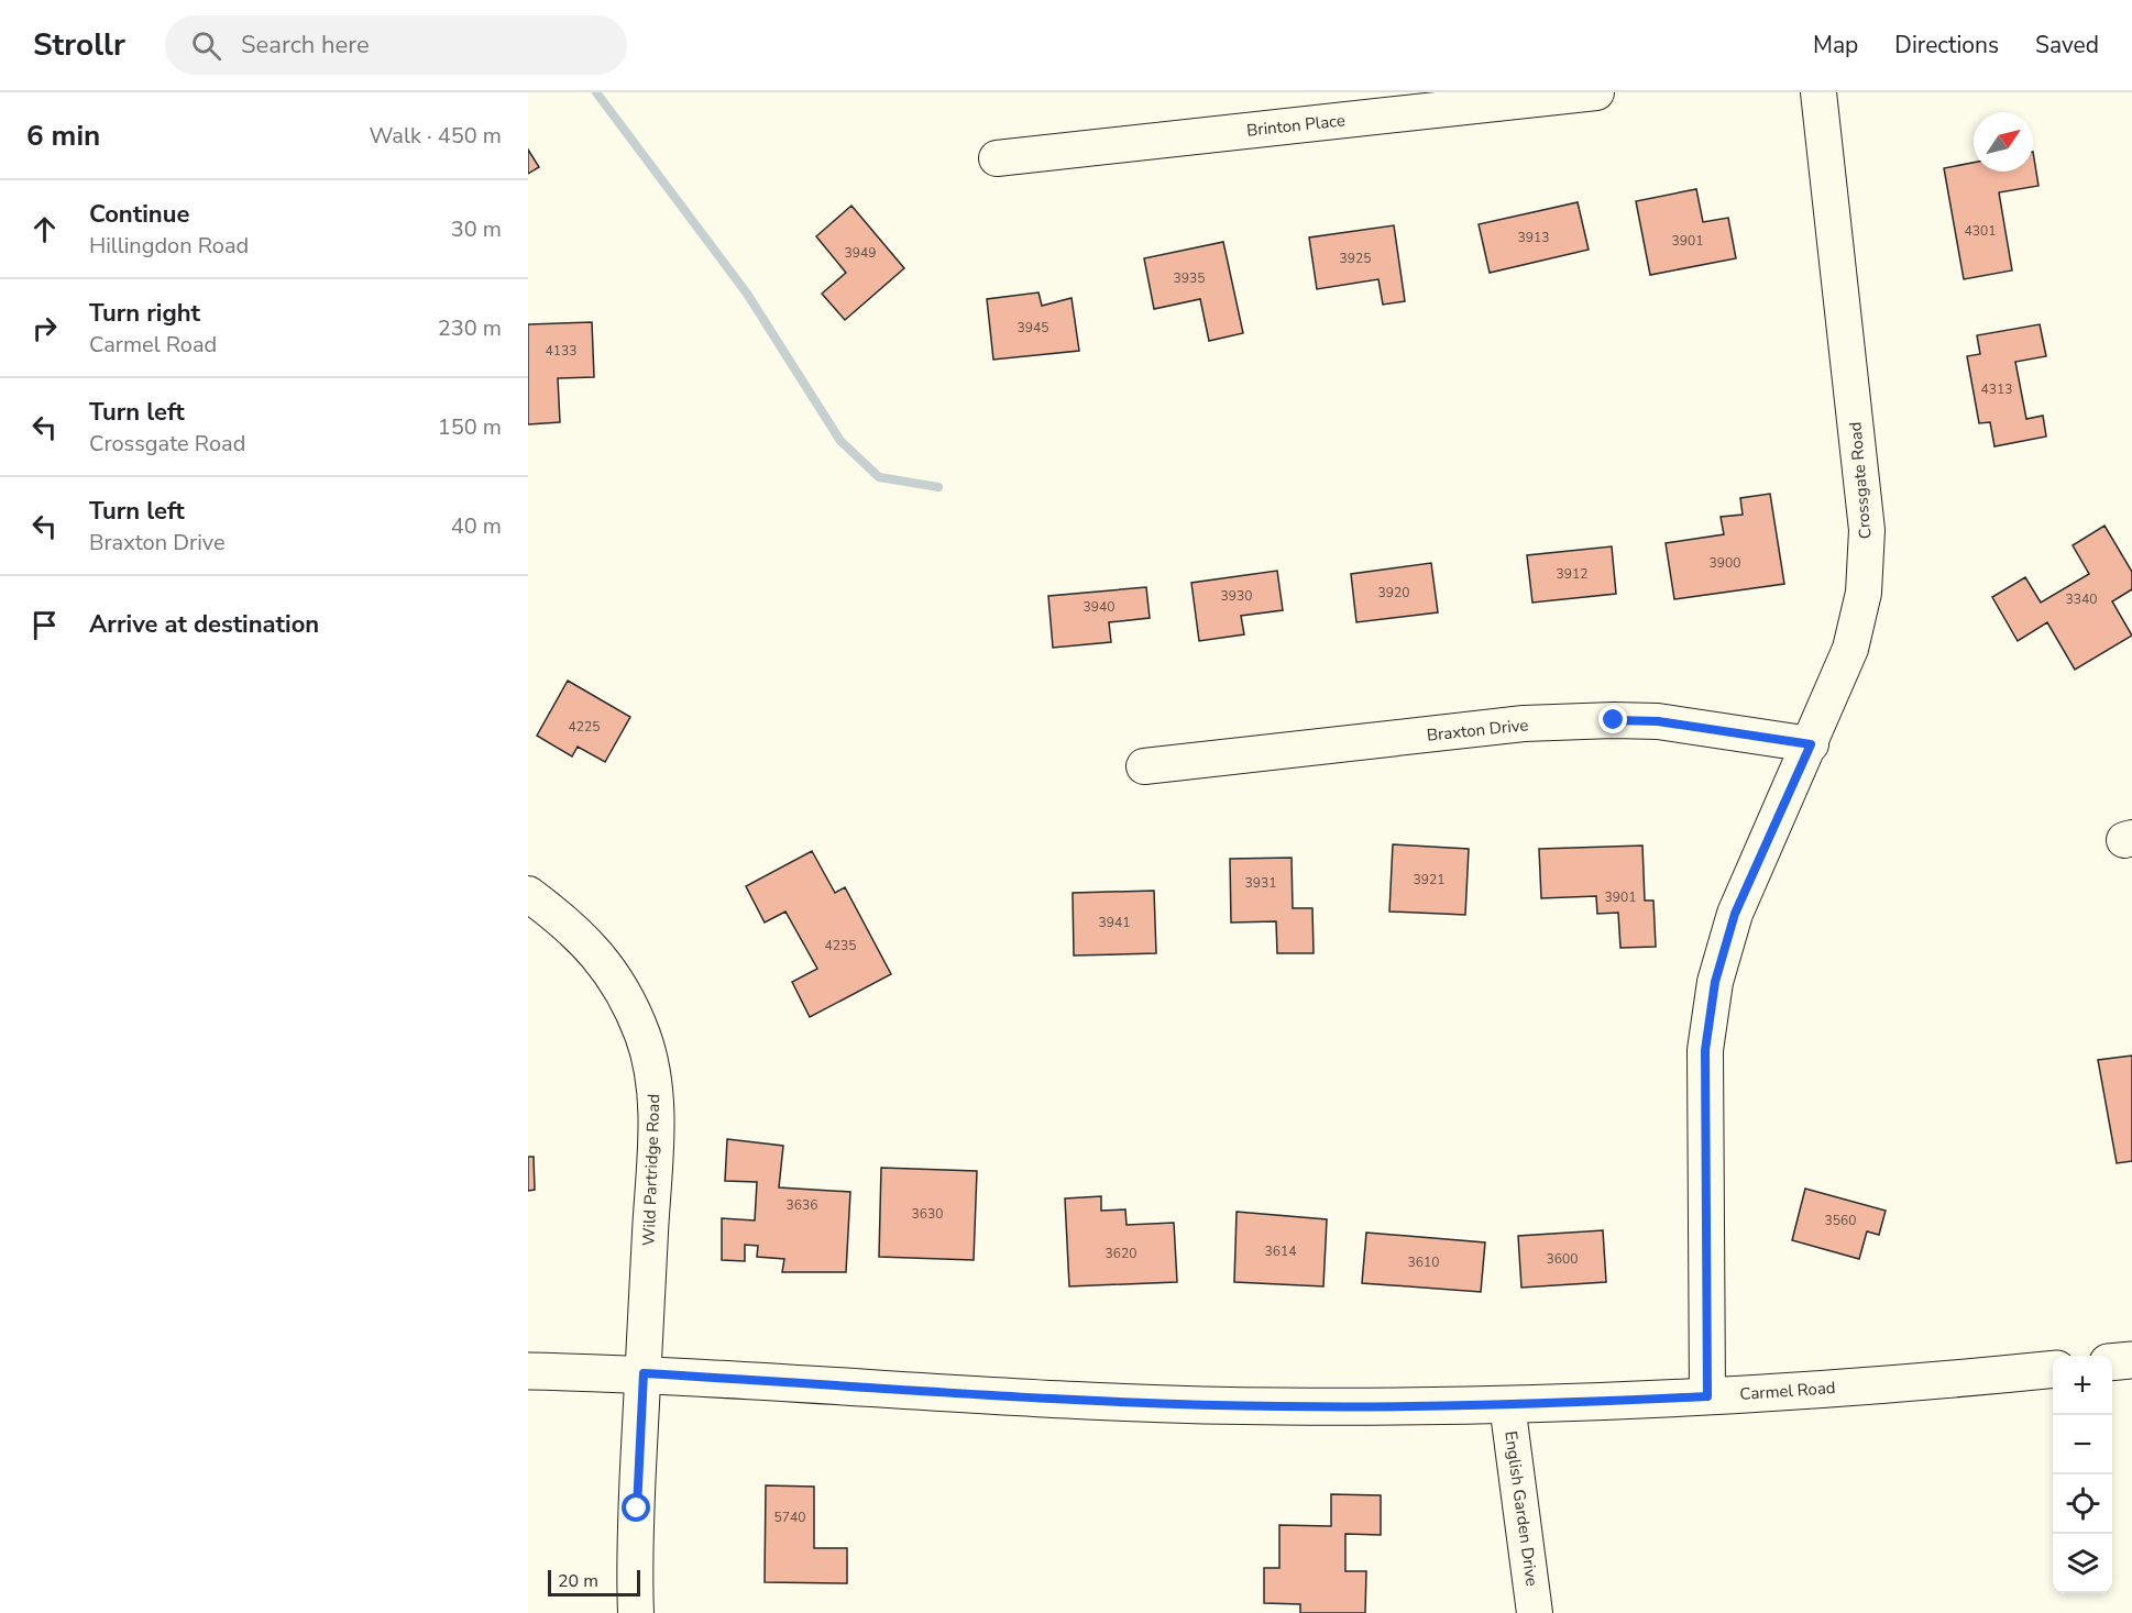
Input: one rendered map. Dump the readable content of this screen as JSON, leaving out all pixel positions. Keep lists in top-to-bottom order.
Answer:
{
  "streets": {
    "main road": ["Carmel Road"],
    "street": [
      "Brinton Place",
      "Crossgate Road",
      "Braxton Drive",
      "Wild Partridge Road",
      "English Garden Drive"
    ]
  },
  "crossings": [
    ["Crossgate Road", "Braxton Drive"],
    ["Crossgate Road", "Carmel Road"],
    ["Wild Partridge Road", "Carmel Road"],
    ["Carmel Road", "English Garden Drive"]
  ],
  "house_numbers": [
    "4301",
    "3913",
    "3901",
    "3949",
    "3925",
    "3935",
    "3945",
    "4133",
    "4313",
    "3900",
    "3912",
    "3920",
    "3930",
    "3340",
    "3940",
    "4225",
    "3921",
    "3931",
    "3901",
    "3941",
    "4235",
    "3636",
    "3630",
    "3560",
    "3614",
    "3620",
    "3600",
    "3610",
    "5740"
  ],
  "scale_bar": "20 m",
  "north": "top right",
  "page": {
    "header": "Strollr",
    "search": "Search here",
    "nav": ["Map", "Directions", "Saved"],
    "heading": ["6 min", "Walk · 450 m"],
    "list": [
      ["Continue", "Hillingdon Road", "30 m"],
      ["Turn right", "Carmel Road", "230 m"],
      ["Turn left", "Crossgate Road", "150 m"],
      ["Turn left", "Braxton Drive", "40 m"],
      "Arrive at destination"
    ],
    "map_buttons": ["+", "−"],
    "scale": "20 m"
  }
}
